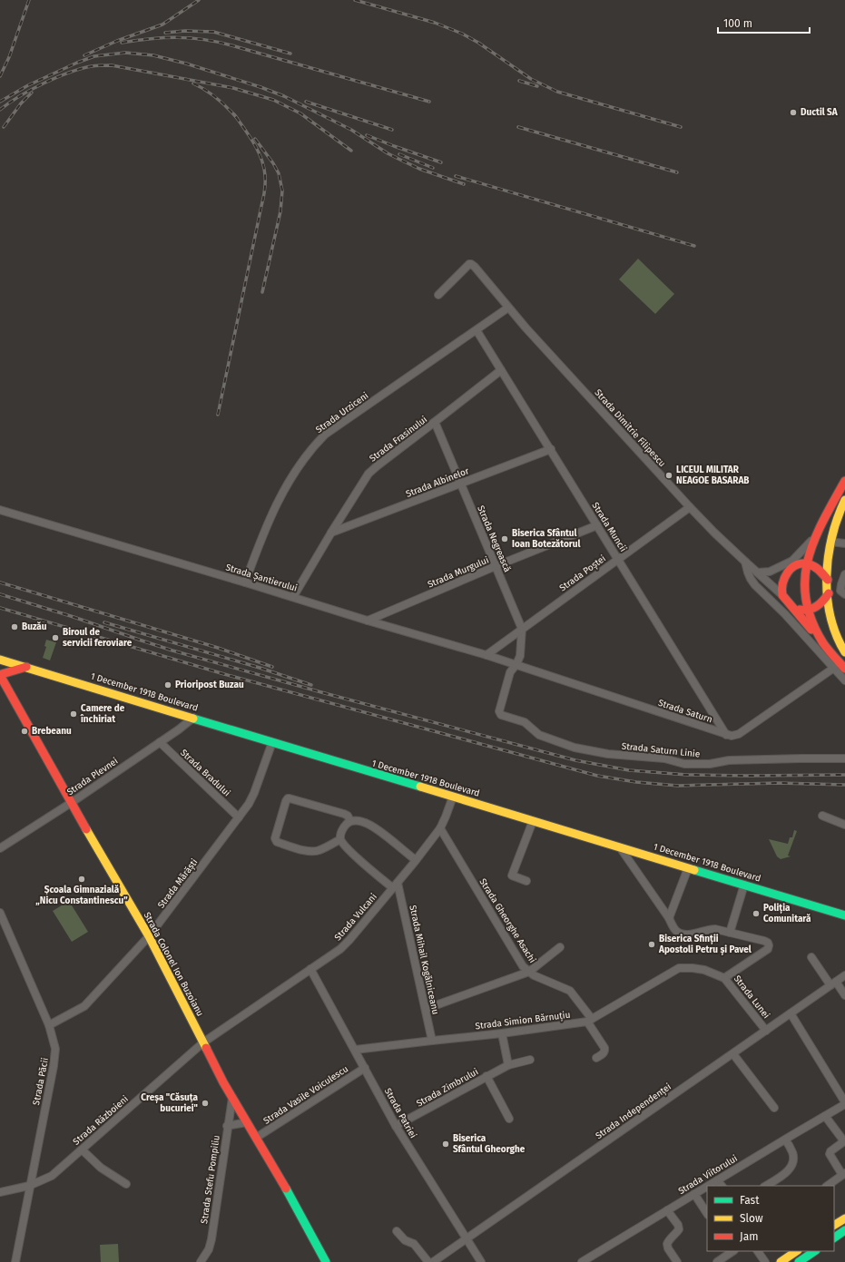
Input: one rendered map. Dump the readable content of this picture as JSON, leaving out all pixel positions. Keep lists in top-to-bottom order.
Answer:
{
  "streets": {
    "main road": ["1 December 1918 Boulevard", "Strada Colonel Ion Buzoianu"],
    "street": [
      "Strada Urziceni",
      "Strada Dimitrie Filipescu",
      "Strada Frasinului",
      "Strada Albinelor",
      "Strada Muncii",
      "Strada Negrească",
      "Strada Murgului",
      "Strada Poștei",
      "Strada Șantierului",
      "Strada Saturn",
      "Strada Saturn Linie",
      "Strada Bradului",
      "Strada Plevnei",
      "Strada Mărăști",
      "Strada Vulcani",
      "Strada Gheorghe Asachi",
      "Strada Mihail Kogălniceanu",
      "Strada Lunei",
      "Strada Simion Bărnuțiu",
      "Strada Păcii",
      "Strada Zimbrului",
      "Strada Vasile Voiculescu",
      "Strada Independenței",
      "Strada Patriei",
      "Strada Războieni",
      "Strada Viitorului",
      "Strada Stefu Pompiliu"
    ]
  },
  "crossings": [
    ["Strada Urziceni", "Strada Dimitrie Filipescu"],
    ["Strada Urziceni", "Strada Muncii"],
    ["Strada Urziceni", "Strada Șantierului"],
    ["Strada Dimitrie Filipescu", "Strada Poștei"],
    ["Strada Frasinului", "Strada Albinelor"],
    ["Strada Frasinului", "Strada Muncii"],
    ["Strada Frasinului", "Strada Negrească"],
    ["Strada Frasinului", "Strada Șantierului"],
    ["Strada Albinelor", "Strada Muncii"],
    ["Strada Albinelor", "Strada Negrească"],
    ["Strada Muncii", "Strada Murgului"],
    ["Strada Muncii", "Strada Poștei"],
    ["Strada Muncii", "Strada Saturn"],
    ["Strada Negrească", "Strada Murgului"],
    ["Strada Negrească", "Strada Poștei"],
    ["Strada Negrească", "Strada Șantierului"],
    ["Strada Negrească", "Strada Saturn"],
    ["Strada Negrească", "Strada Saturn Linie"],
    ["Strada Murgului", "Strada Șantierului"],
    ["Strada Poștei", "Strada Șantierului"],
    ["Strada Șantierului", "Strada Saturn"],
    ["1 December 1918 Boulevard", "Strada Plevnei"],
    ["1 December 1918 Boulevard", "Strada Mărăști"],
    ["1 December 1918 Boulevard", "Strada Vulcani"],
    ["Strada Bradului", "Strada Plevnei"],
    ["Strada Bradului", "Strada Mărăști"],
    ["Strada Plevnei", "Strada Colonel Ion Buzoianu"],
    ["Strada Mărăști", "Strada Colonel Ion Buzoianu"],
    ["Strada Mărăști", "Strada Păcii"],
    ["Strada Vulcani", "Strada Gheorghe Asachi"],
    ["Strada Vulcani", "Strada Mihail Kogălniceanu"],
    ["Strada Vulcani", "Strada Colonel Ion Buzoianu"],
    ["Strada Vulcani", "Strada Patriei"],
    ["Strada Vulcani", "Strada Războieni"],
    ["Strada Gheorghe Asachi", "Strada Simion Bărnuțiu"],
    ["Strada Mihail Kogălniceanu", "Strada Simion Bărnuțiu"],
    ["Strada Colonel Ion Buzoianu", "Strada Vasile Voiculescu"],
    ["Strada Colonel Ion Buzoianu", "Strada Războieni"],
    ["Strada Colonel Ion Buzoianu", "Strada Stefu Pompiliu"],
    ["Strada Lunei", "Strada Simion Bărnuțiu"],
    ["Strada Lunei", "Strada Independenței"],
    ["Strada Simion Bărnuțiu", "Strada Patriei"],
    ["Strada Păcii", "Strada Războieni"],
    ["Strada Zimbrului", "Strada Patriei"],
    ["Strada Vasile Voiculescu", "Strada Patriei"],
    ["Strada Independenței", "Strada Patriei"]
  ],
  "places": [
    "Ductil SA",
    "LICEUL MILITAR NEAGOE BASARAB",
    "Biserica Sfântul Ioan Botezătorul",
    "Buzău",
    "Biroul de servicii feroviare",
    "Prioripost Buzau",
    "Camere de închiriat",
    "Brebeanu",
    "Școala Gimnazială „Nicu Constantinescu”",
    "Poliția Comunitară",
    "Biserica Sfinții Apostoli Petru și Pavel",
    "Creșa \"Căsuța bucuriei\"",
    "Biserica Sfântul Gheorghe"
  ],
  "legend": ["Fast", "Slow", "Jam"],
  "scale_bar": "100 m"
}
